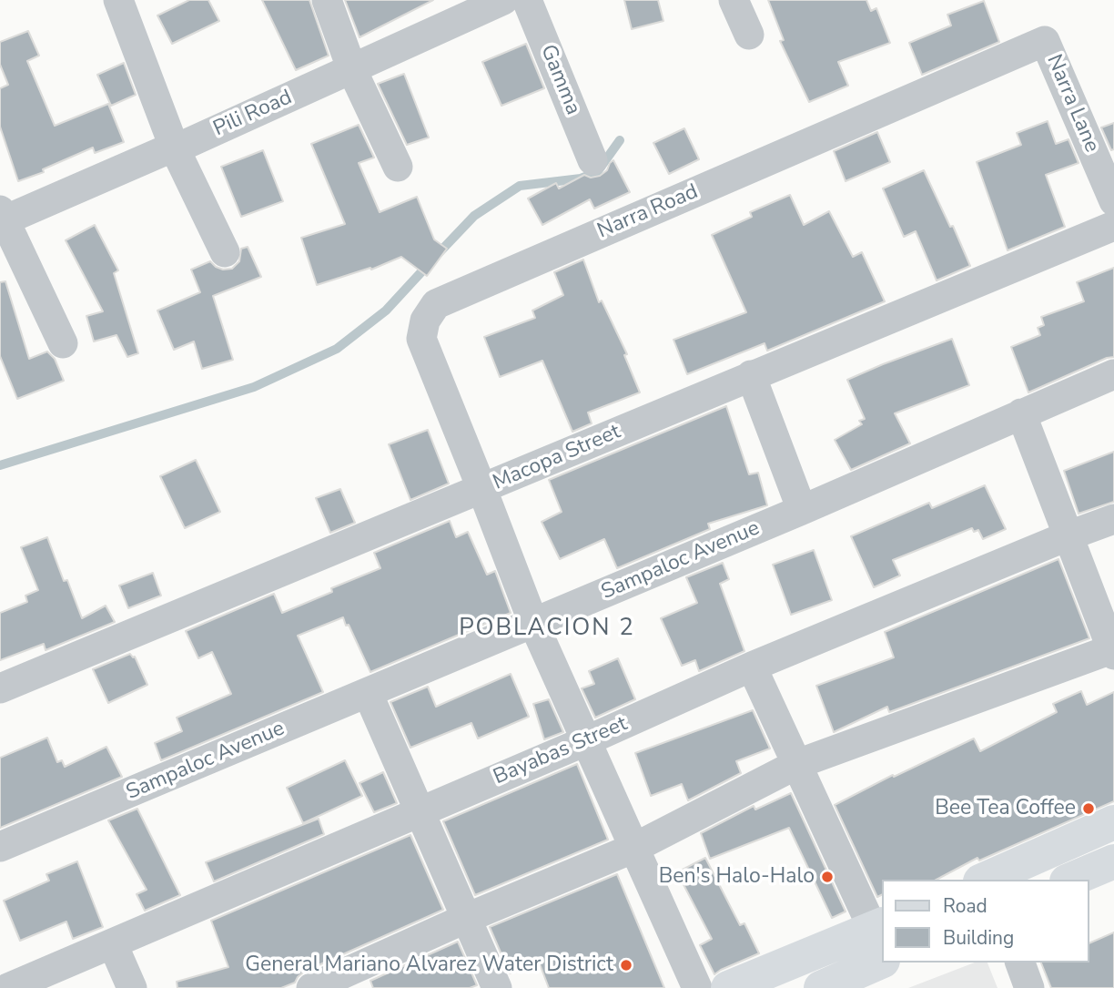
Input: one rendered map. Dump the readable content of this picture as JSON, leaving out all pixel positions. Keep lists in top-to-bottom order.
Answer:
{
  "streets": {
    "street": [
      "Gamma",
      "Narra Lane",
      "Pili Road",
      "Narra Road",
      "Macopa Street",
      "Sampaloc Avenue",
      "Bayabas Street"
    ]
  },
  "crossings": [
    ["Narra Lane", "Narra Road"],
    ["Narra Road", "Macopa Street"]
  ],
  "districts": ["POBLACION 2"],
  "places": ["Bee Tea Coffee", "Ben's Halo-Halo", "General Mariano Alvarez Water District"],
  "legend": ["Road", "Building"]
}
